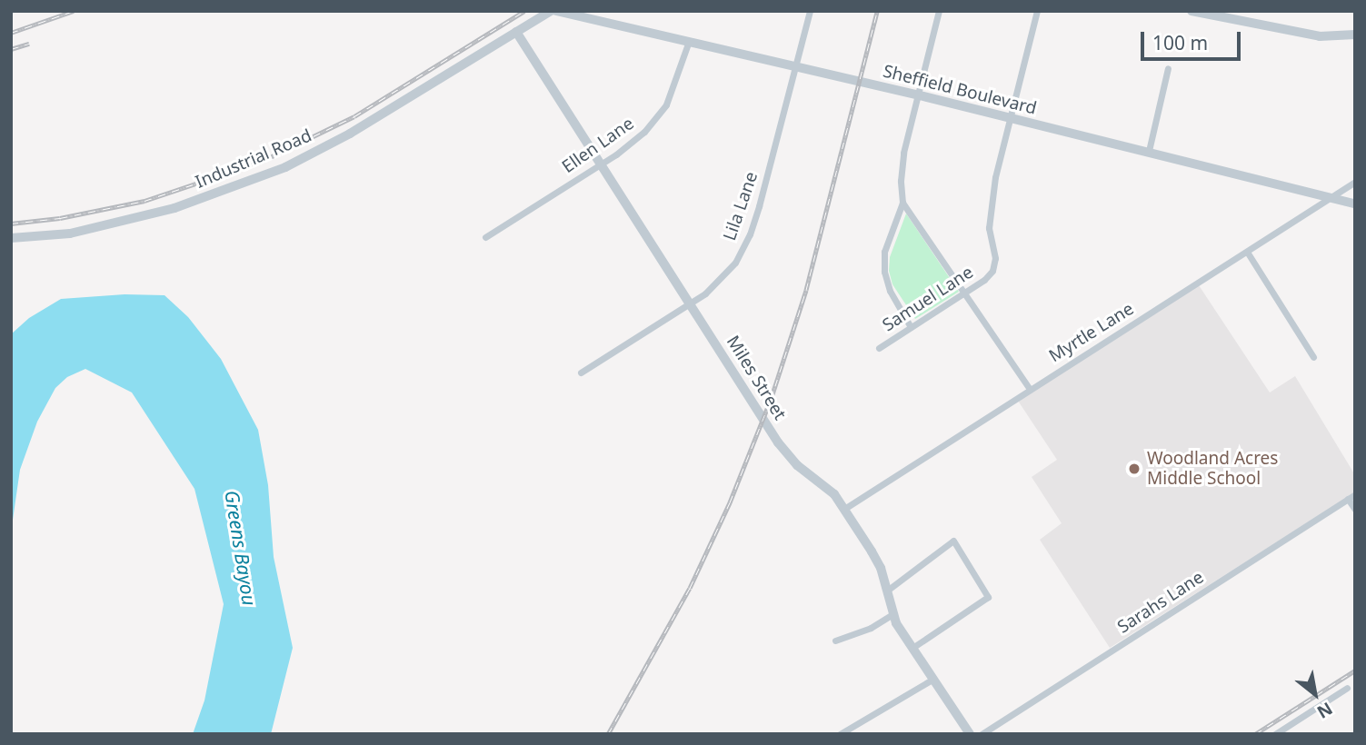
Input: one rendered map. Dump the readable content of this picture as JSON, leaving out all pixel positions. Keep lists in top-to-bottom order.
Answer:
{
  "streets": {
    "street": [
      "Sheffield Boulevard",
      "Ellen Lane",
      "Industrial Road",
      "Lila Lane",
      "Samuel Lane",
      "Myrtle Lane",
      "Miles Street",
      "Sarahs Lane"
    ]
  },
  "crossings": [
    ["Sheffield Boulevard", "Ellen Lane"],
    ["Sheffield Boulevard", "Lila Lane"],
    ["Sheffield Boulevard", "Samuel Lane"],
    ["Sheffield Boulevard", "Myrtle Lane"],
    ["Ellen Lane", "Miles Street"],
    ["Industrial Road", "Miles Street"],
    ["Lila Lane", "Miles Street"],
    ["Myrtle Lane", "Miles Street"]
  ],
  "water": ["Greens Bayou"],
  "places": ["Woodland Acres Middle School"],
  "scale_bar": "100 m",
  "north": "bottom right"
}
